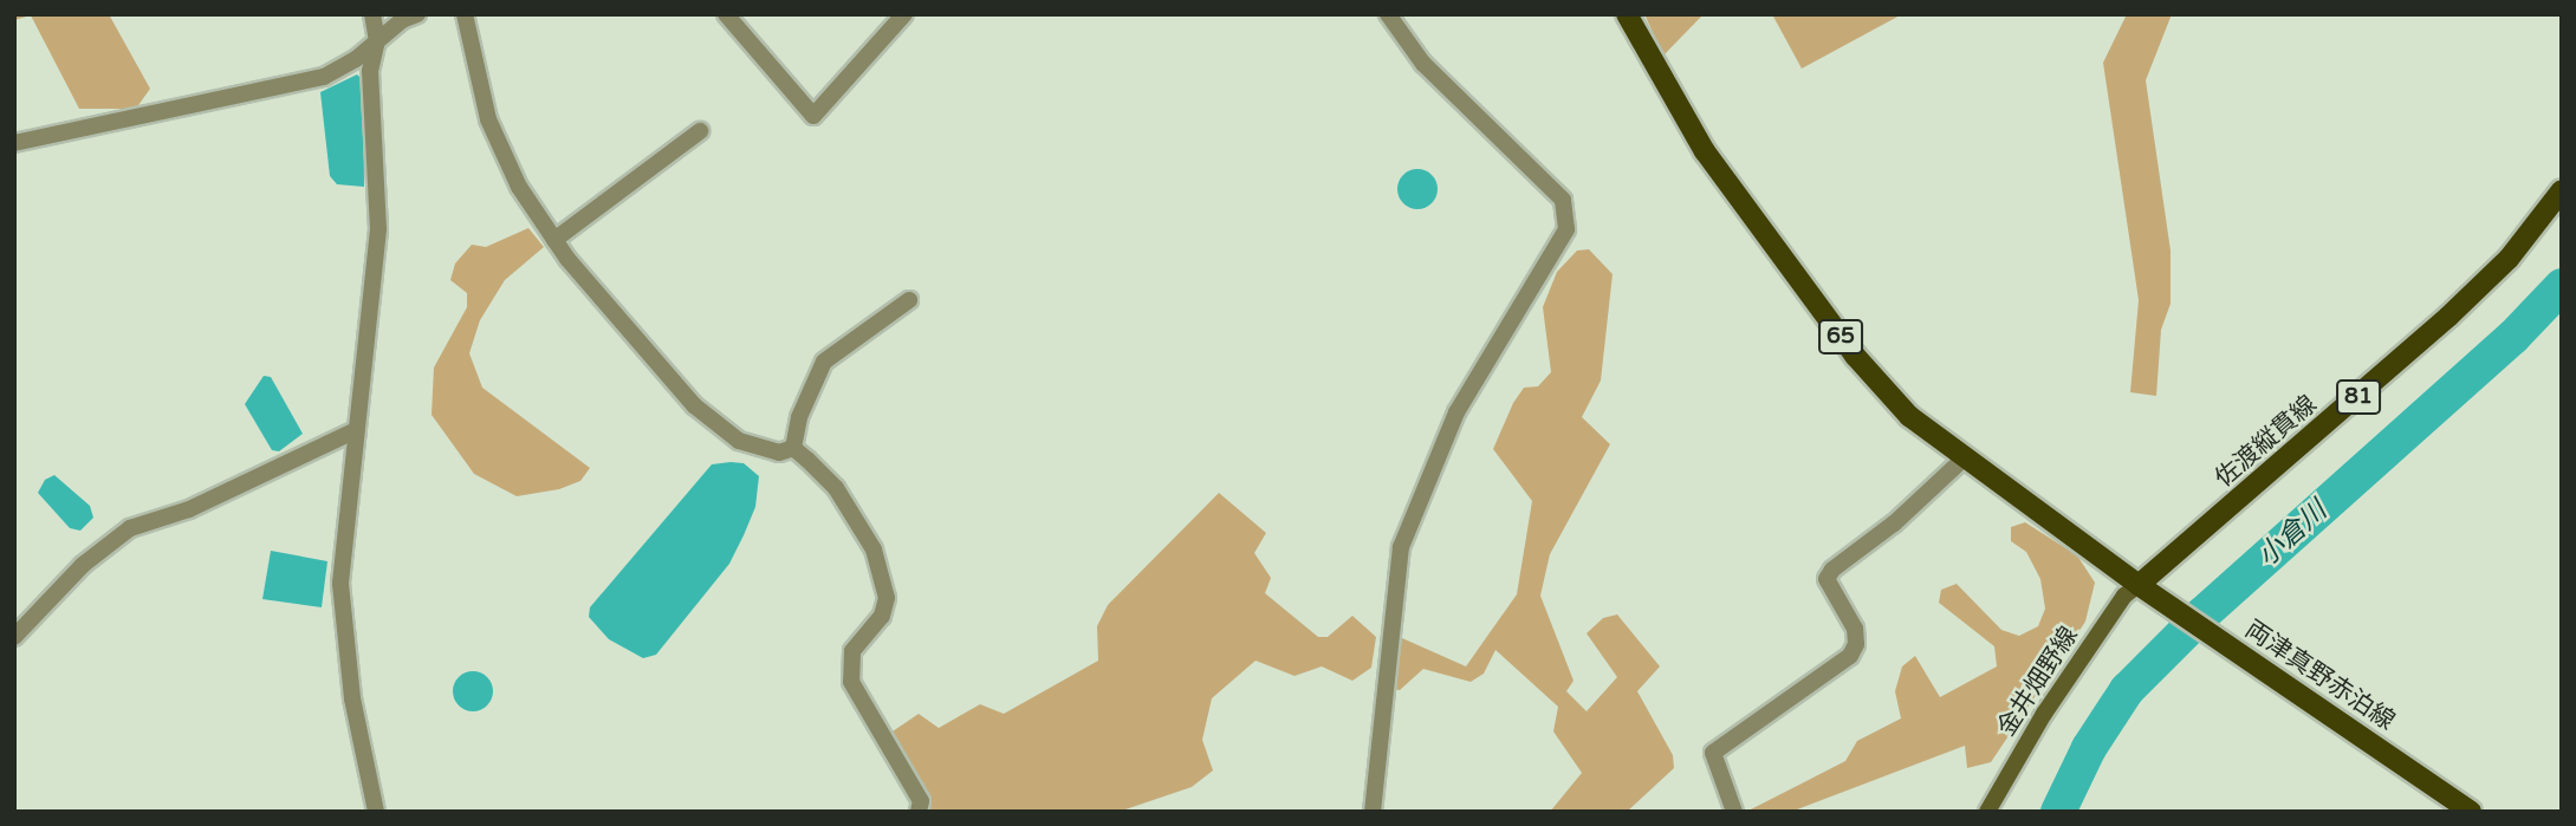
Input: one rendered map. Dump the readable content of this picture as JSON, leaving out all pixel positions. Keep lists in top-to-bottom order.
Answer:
{
  "streets": {
    "main road": [
      "65",
      "81",
      "佐渡縦貫線",
      "両津真野赤泊線",
      "金井畑野線"
    ]
  },
  "crossings": [
    ["65", "佐渡縦貫線"],
    ["65", "両津真野赤泊線"],
    ["65", "金井畑野線"],
    ["佐渡縦貫線", "両津真野赤泊線"],
    ["佐渡縦貫線", "金井畑野線"],
    ["両津真野赤泊線", "金井畑野線"]
  ],
  "water": ["小倉川"]
}
